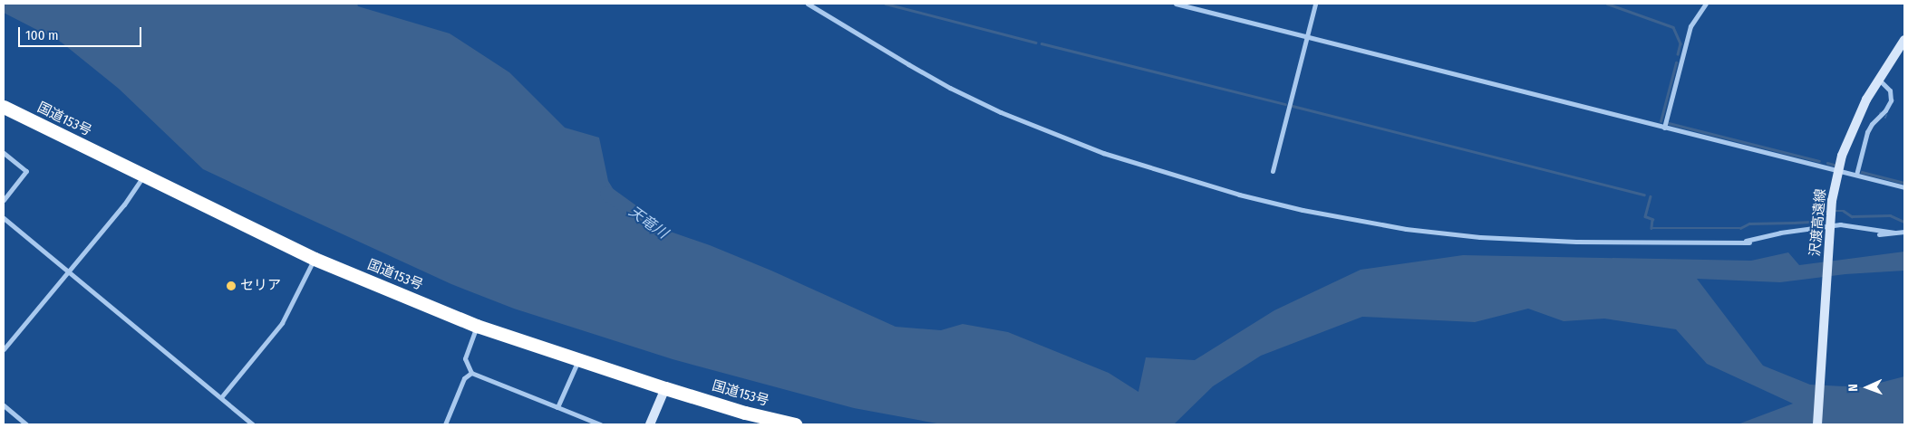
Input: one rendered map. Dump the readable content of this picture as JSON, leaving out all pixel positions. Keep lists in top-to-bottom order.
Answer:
{
  "streets": {
    "highway": ["国道153号"],
    "main road": ["沢渡高遠線"]
  },
  "water": ["天竜川"],
  "places": ["セリア"],
  "scale_bar": "100 m",
  "north": "left"
}
